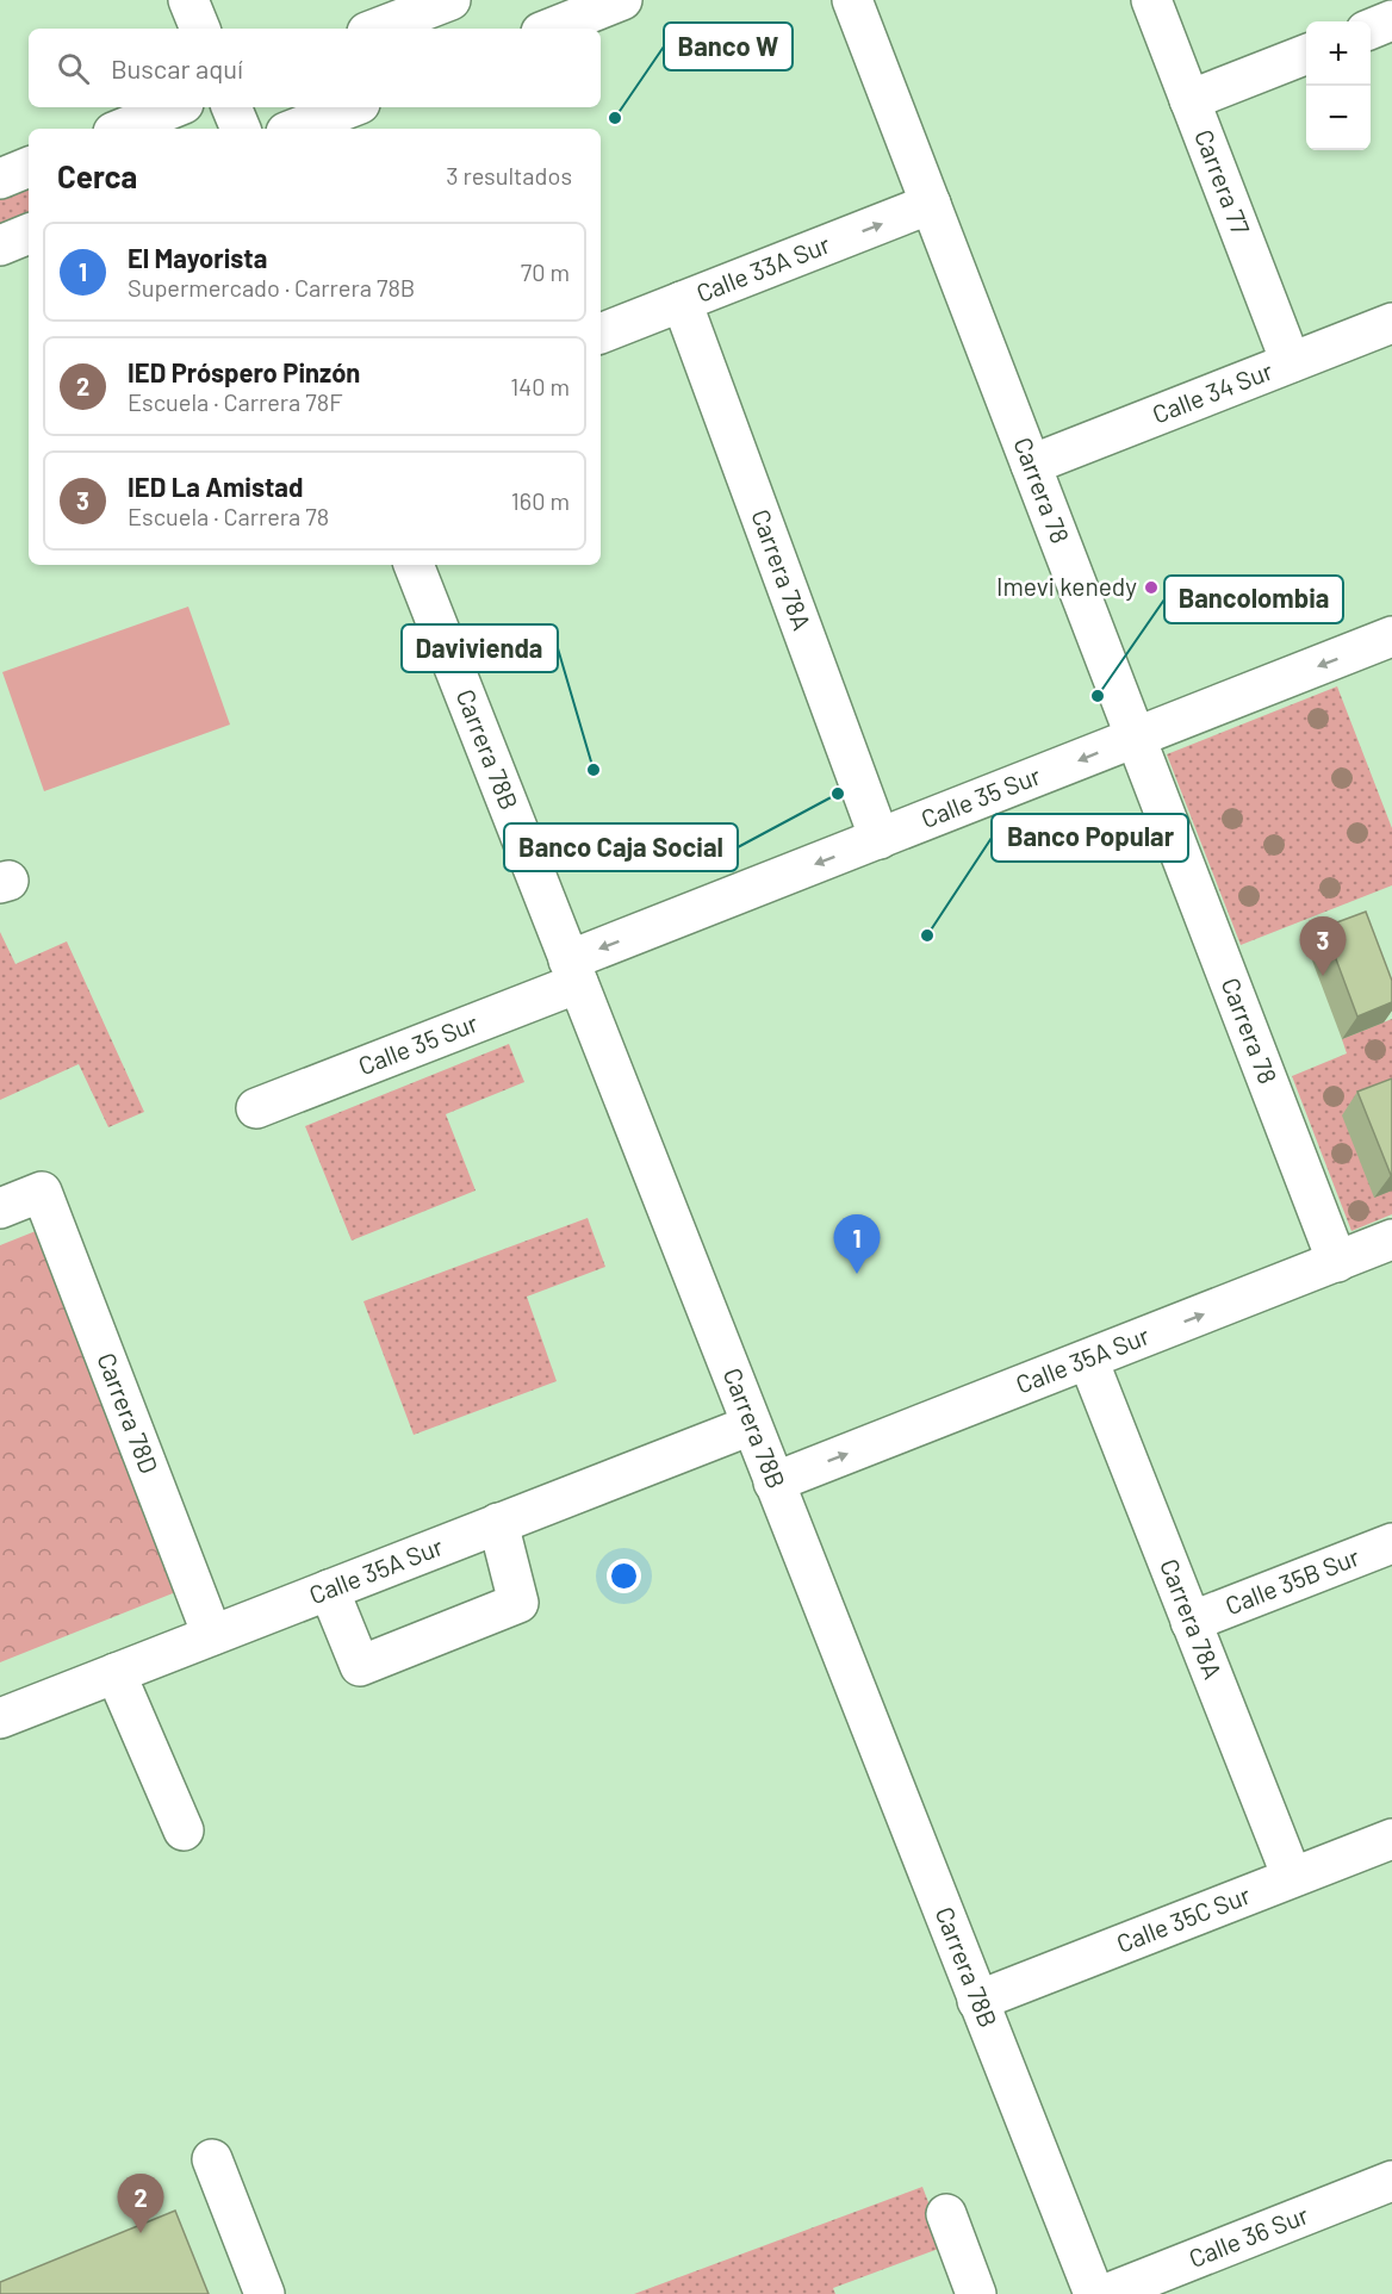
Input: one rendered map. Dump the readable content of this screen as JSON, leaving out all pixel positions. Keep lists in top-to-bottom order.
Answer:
{
  "streets": {
    "street": [
      "Carrera 77",
      "Calle 33A Sur",
      "Calle 34 Sur",
      "Carrera 78",
      "Carrera 78A",
      "Carrera 78B",
      "Calle 35 Sur",
      "Calle 35A Sur",
      "Carrera 78D",
      "Calle 35B Sur",
      "Calle 35C Sur",
      "Calle 36 Sur"
    ]
  },
  "crossings": [
    ["Carrera 77", "Calle 34 Sur"],
    ["Calle 33A Sur", "Carrera 78"],
    ["Calle 33A Sur", "Carrera 78A"],
    ["Calle 34 Sur", "Carrera 78"],
    ["Carrera 78", "Calle 35 Sur"],
    ["Carrera 78", "Calle 35A Sur"],
    ["Carrera 78A", "Calle 35 Sur"],
    ["Carrera 78A", "Calle 35A Sur"],
    ["Carrera 78A", "Calle 35B Sur"],
    ["Carrera 78A", "Calle 35C Sur"],
    ["Carrera 78B", "Calle 35 Sur"],
    ["Carrera 78B", "Calle 35A Sur"],
    ["Carrera 78B", "Calle 35C Sur"],
    ["Calle 35A Sur", "Carrera 78D"]
  ],
  "one_way": ["Calle 33A Sur", "Calle 35 Sur", "Calle 35A Sur"],
  "places": [
    "Banco W",
    "Imevi kenedy",
    "Bancolombia",
    "Davivienda",
    "Banco Caja Social",
    "Banco Popular"
  ],
  "page": {
    "map_buttons": ["+", "−"],
    "search": "Buscar aquí",
    "heading": ["Cerca", "3 resultados"],
    "list": [
      {
        "mark": "1",
        "name": "El Mayorista",
        "note": "Supermercado · Carrera 78B",
        "value": "70 m"
      },
      {
        "mark": "2",
        "name": "IED Próspero Pinzón",
        "note": "Escuela · Carrera 78F",
        "value": "140 m"
      },
      {
        "mark": "3",
        "name": "IED La Amistad",
        "note": "Escuela · Carrera 78",
        "value": "160 m"
      }
    ],
    "pins": ["3", "1", "2"]
  }
}
